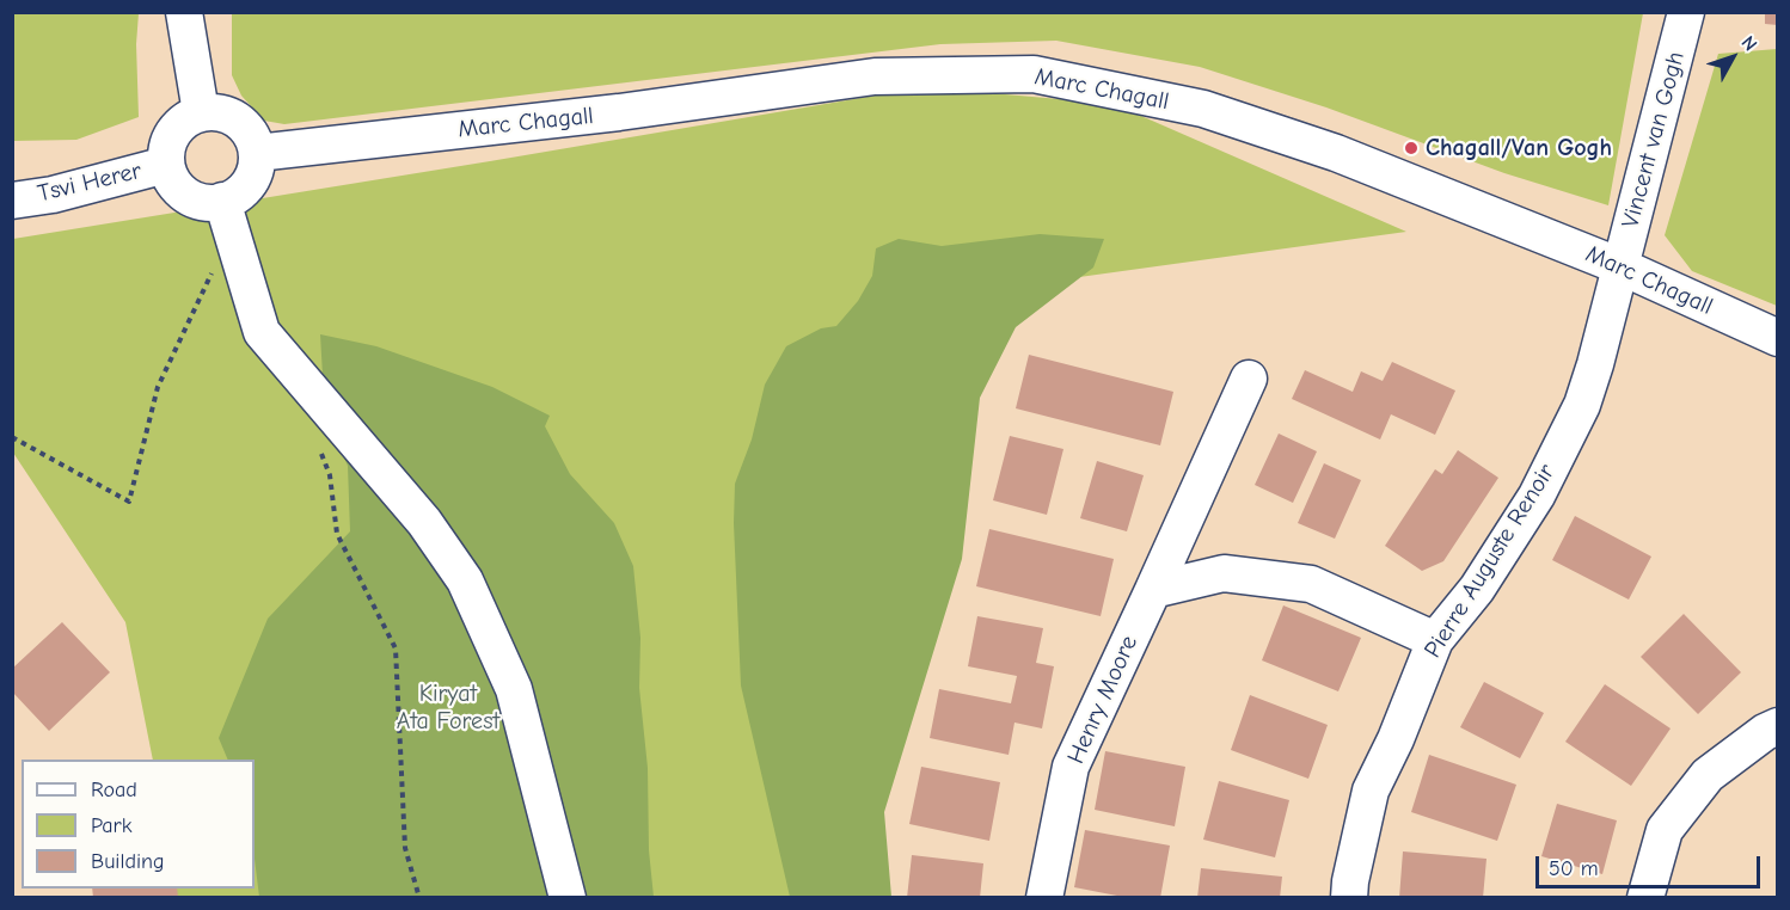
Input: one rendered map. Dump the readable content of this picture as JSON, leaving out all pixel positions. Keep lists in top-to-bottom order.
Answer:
{
  "streets": {
    "street": [
      "Marc Chagall",
      "Vincent van Gogh",
      "Tsvi Herer",
      "Pierre Auguste Renoir",
      "Henry Moore"
    ]
  },
  "crossings": [
    ["Marc Chagall", "Vincent van Gogh"],
    ["Marc Chagall", "Tsvi Herer"],
    ["Marc Chagall", "Pierre Auguste Renoir"],
    ["Vincent van Gogh", "Pierre Auguste Renoir"]
  ],
  "parks": ["Kiryat Ata Forest"],
  "places": ["Chagall/Van Gogh"],
  "legend": ["Road", "Park", "Building"],
  "scale_bar": "50 m",
  "north": "top right"
}
